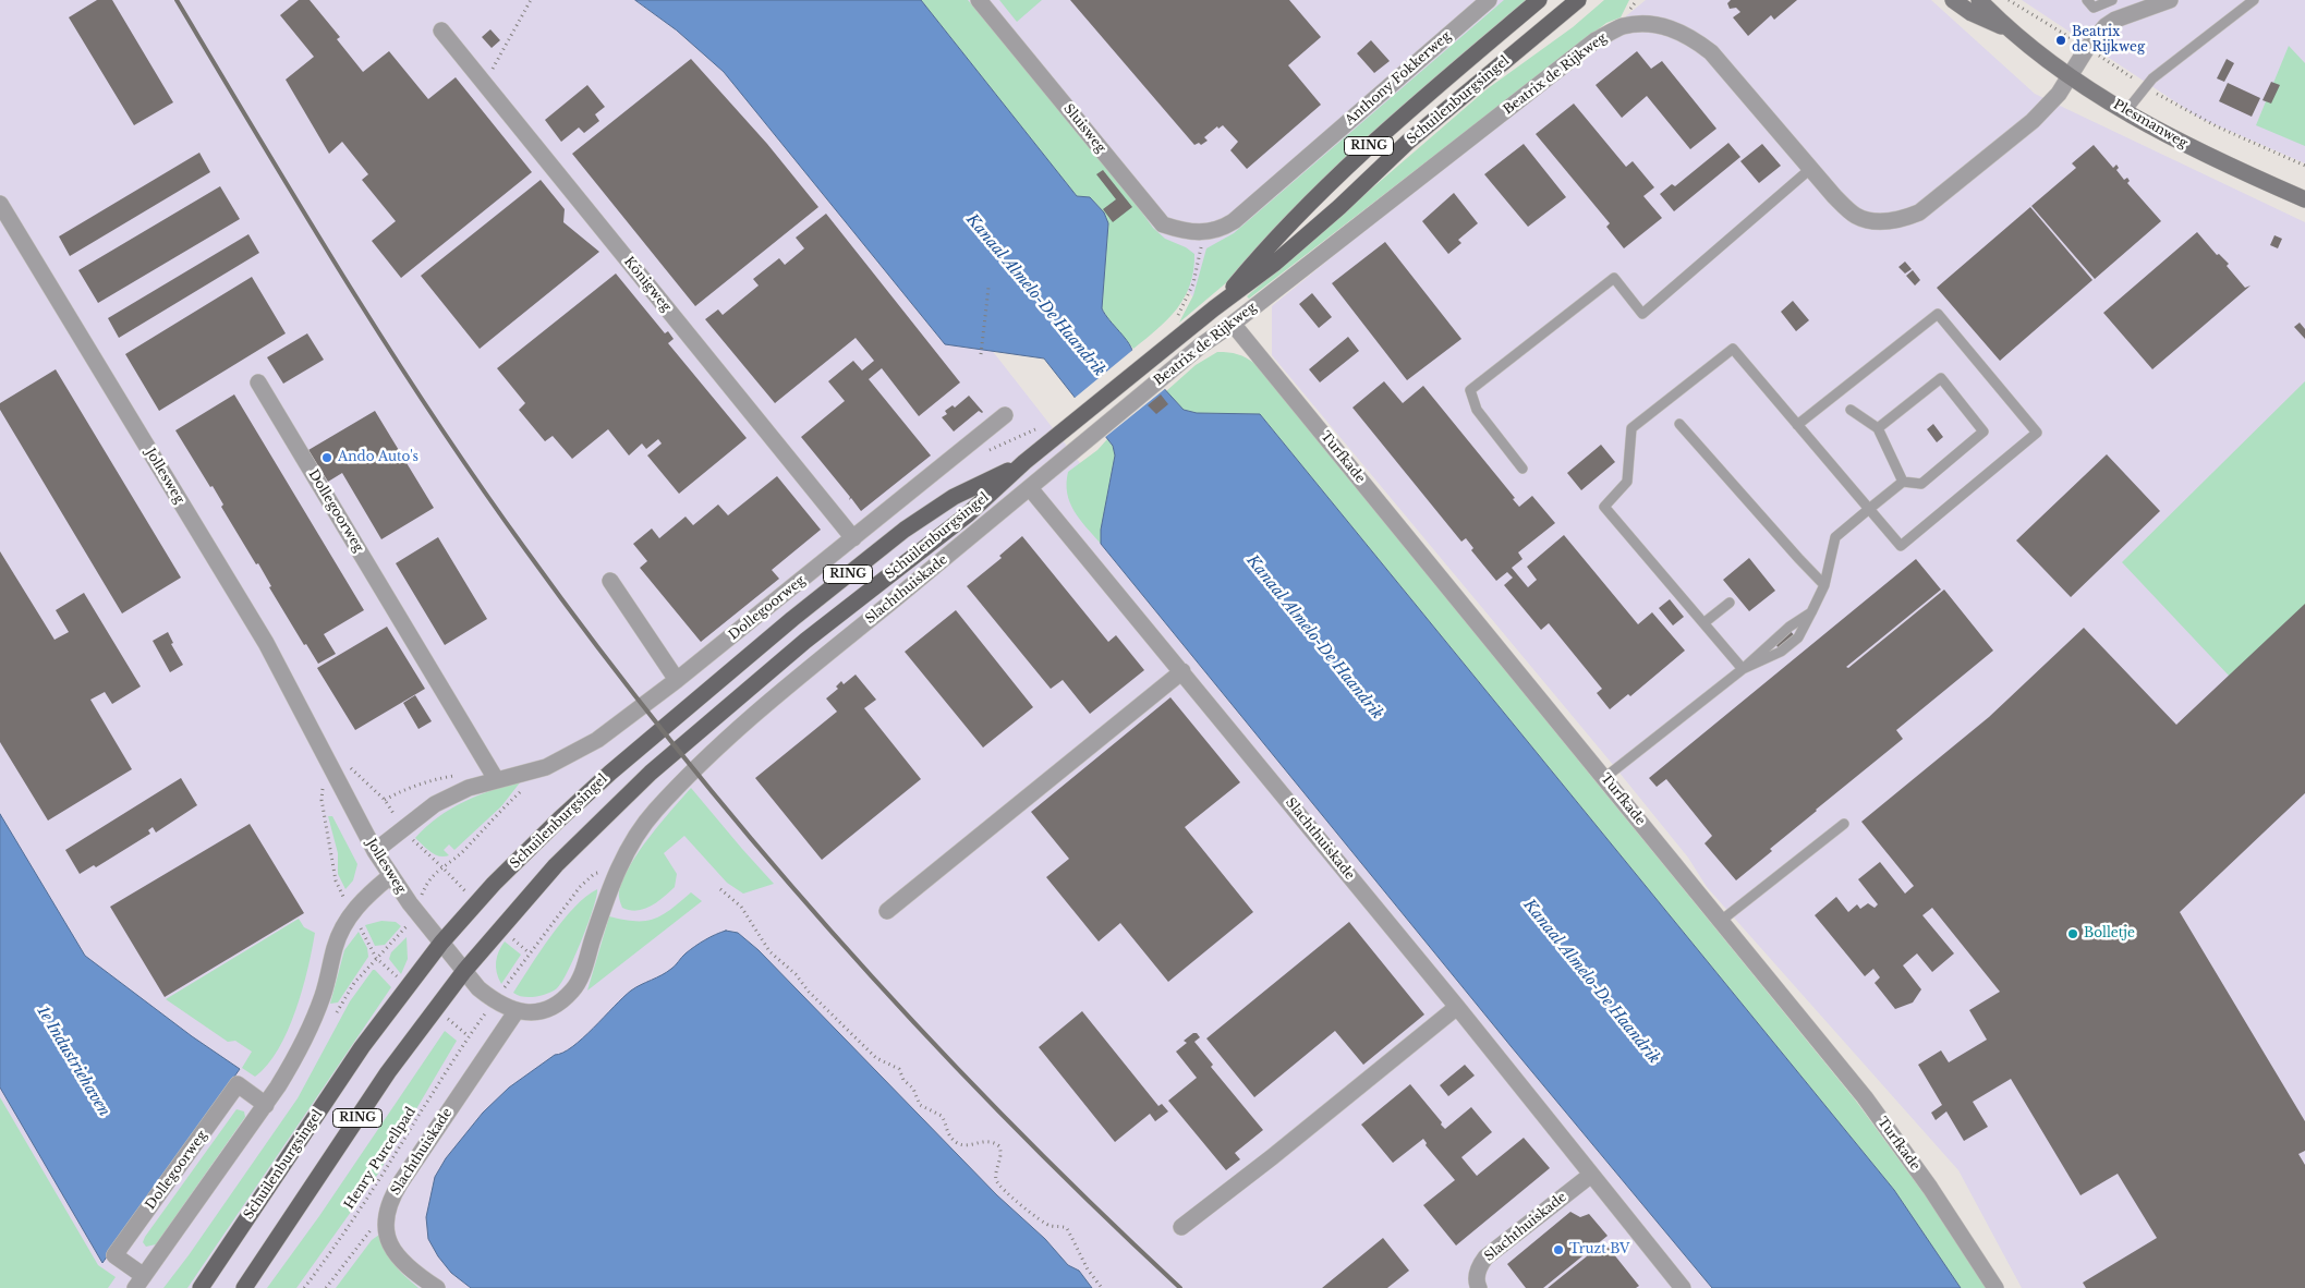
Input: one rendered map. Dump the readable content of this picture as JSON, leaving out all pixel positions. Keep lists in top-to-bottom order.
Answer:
{
  "streets": {
    "main road": ["Schuilenburgsingel", "Plesmanweg", "RING"],
    "street": [
      "Beatrix de Rijkweg",
      "Anthony Fokkerweg",
      "Sluisweg",
      "Königweg",
      "Turfkade",
      "Jollesweg",
      "Dollegoorweg",
      "Slachthuiskade"
    ],
    "path": ["Henry Purcellpad"]
  },
  "crossings": [
    ["Beatrix de Rijkweg", "Plesmanweg"],
    ["Beatrix de Rijkweg", "Turfkade"],
    ["Beatrix de Rijkweg", "Slachthuiskade"],
    ["Anthony Fokkerweg", "Sluisweg"],
    ["Schuilenburgsingel", "Jollesweg"],
    ["Königweg", "Dollegoorweg"],
    ["Jollesweg", "Dollegoorweg"]
  ],
  "water": ["Kanaal Almelo-De Haandrik", "1e Industriehaven"],
  "places": [
    "Beatrix de Rijkweg",
    "Ando Auto's",
    "Bolletje",
    "Truzt BV"
  ]
}
